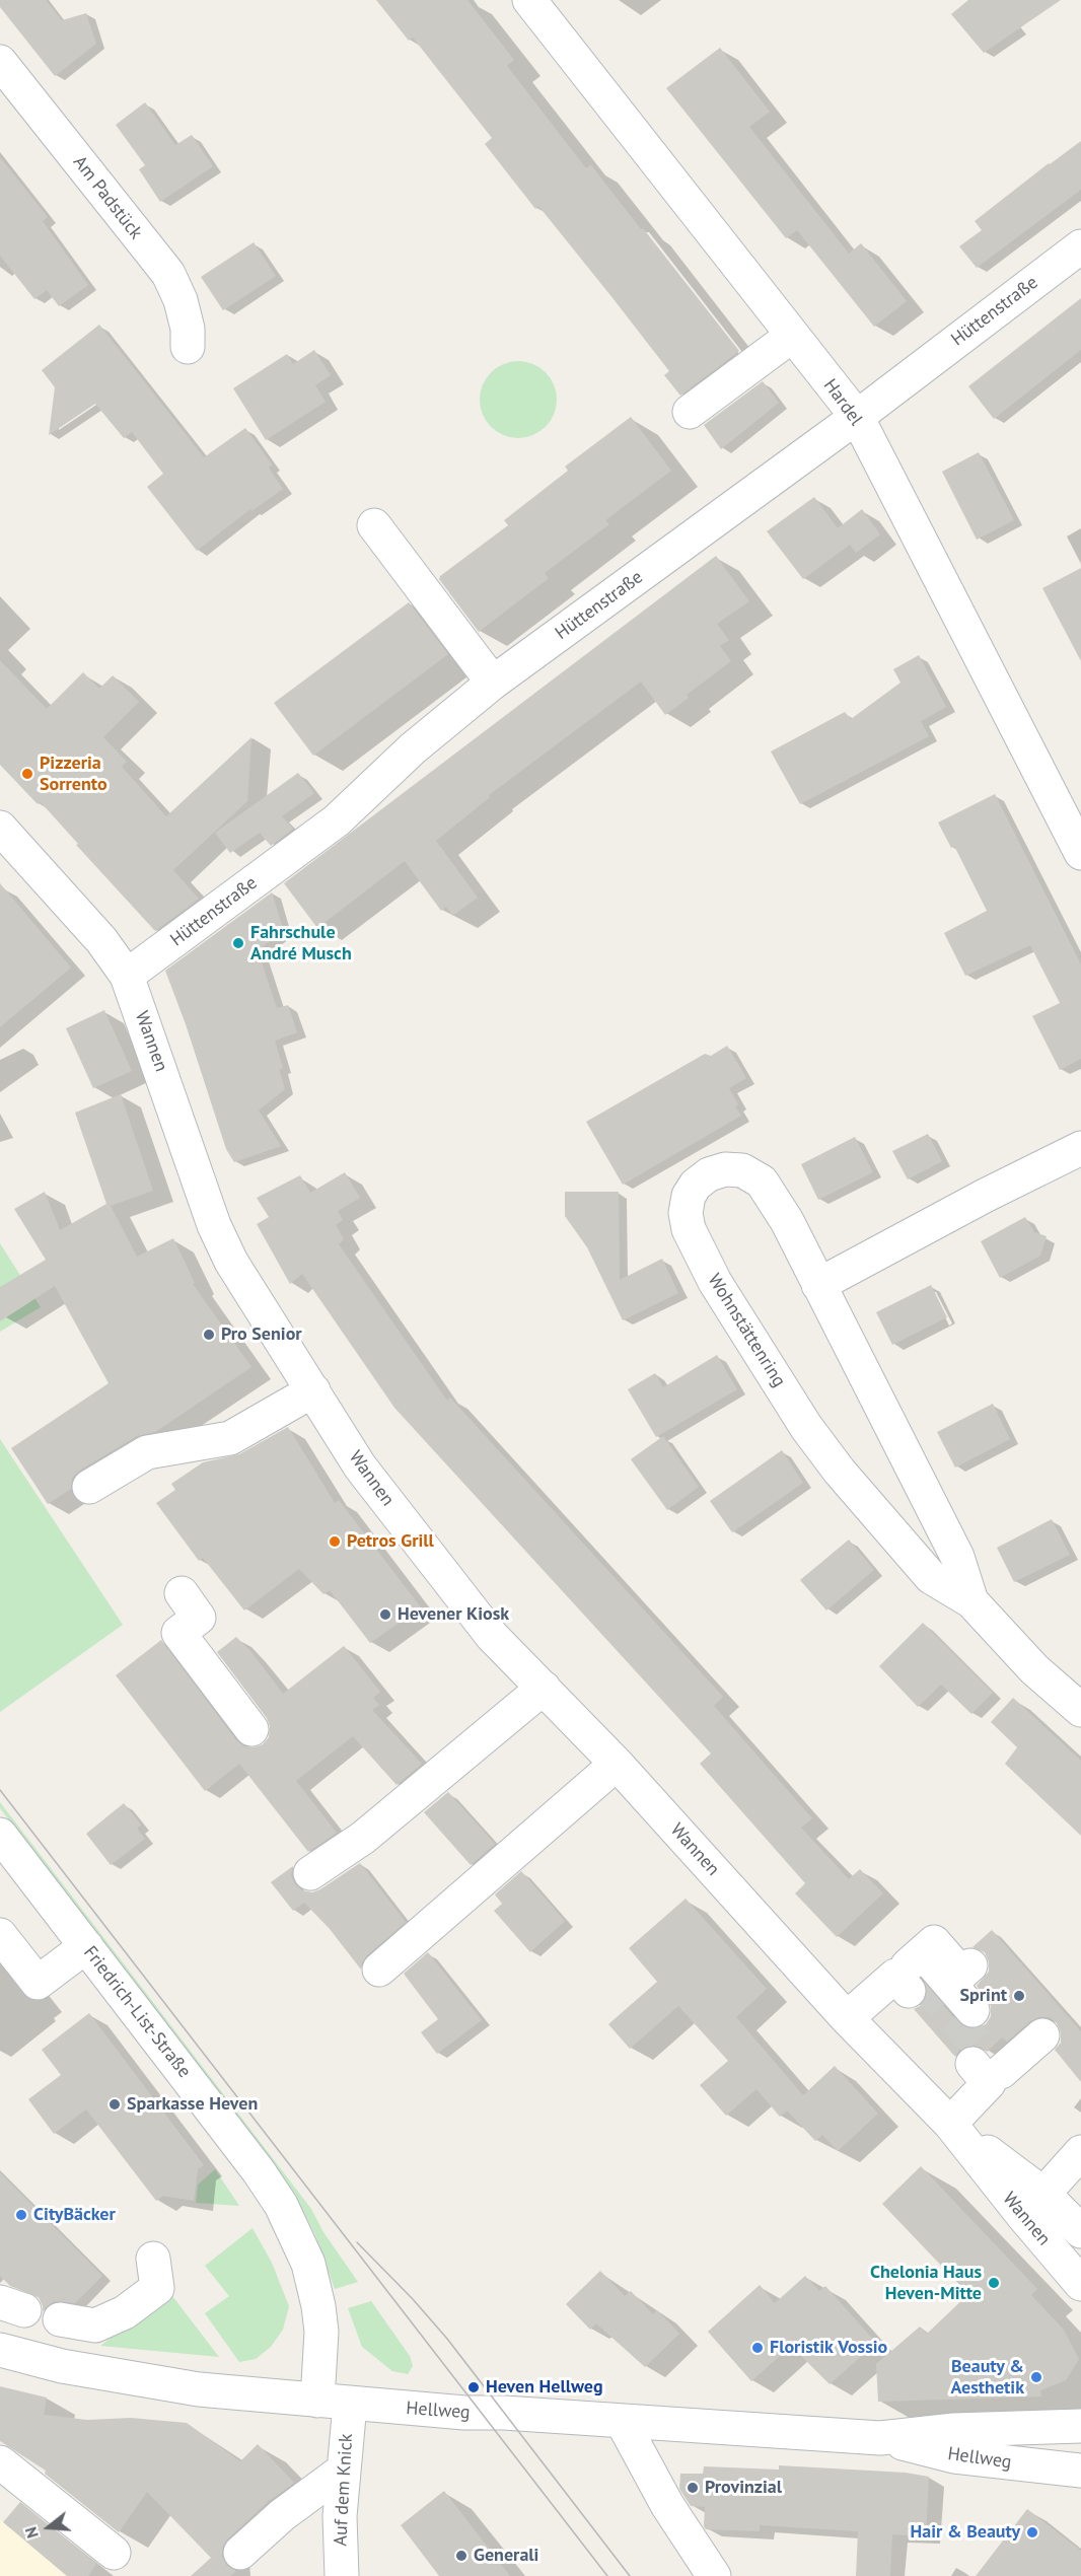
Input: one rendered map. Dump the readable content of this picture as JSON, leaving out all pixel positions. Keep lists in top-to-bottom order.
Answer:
{
  "streets": {
    "street": [
      "Am Padstück",
      "Hüttenstraße",
      "Hardel",
      "Wannen",
      "Wohnstättenring",
      "Friedrich-List-Straße",
      "Hellweg",
      "Auf dem Knick"
    ]
  },
  "crossings": [
    ["Hüttenstraße", "Hardel"],
    ["Hüttenstraße", "Wannen"],
    ["Friedrich-List-Straße", "Hellweg"],
    ["Hellweg", "Auf dem Knick"]
  ],
  "places": [
    "Pizzeria Sorrento",
    "Fahrschule André Musch",
    "Pro Senior",
    "Petros Grill",
    "Hevener Kiosk",
    "Sprint",
    "Sparkasse Heven",
    "CityBäcker",
    "Chelonia Haus Heven-Mitte",
    "Floristik Vossio",
    "Beauty & Aesthetik",
    "Heven Hellweg",
    "Provinzial",
    "Hair & Beauty",
    "Generali"
  ],
  "north": "left"
}
